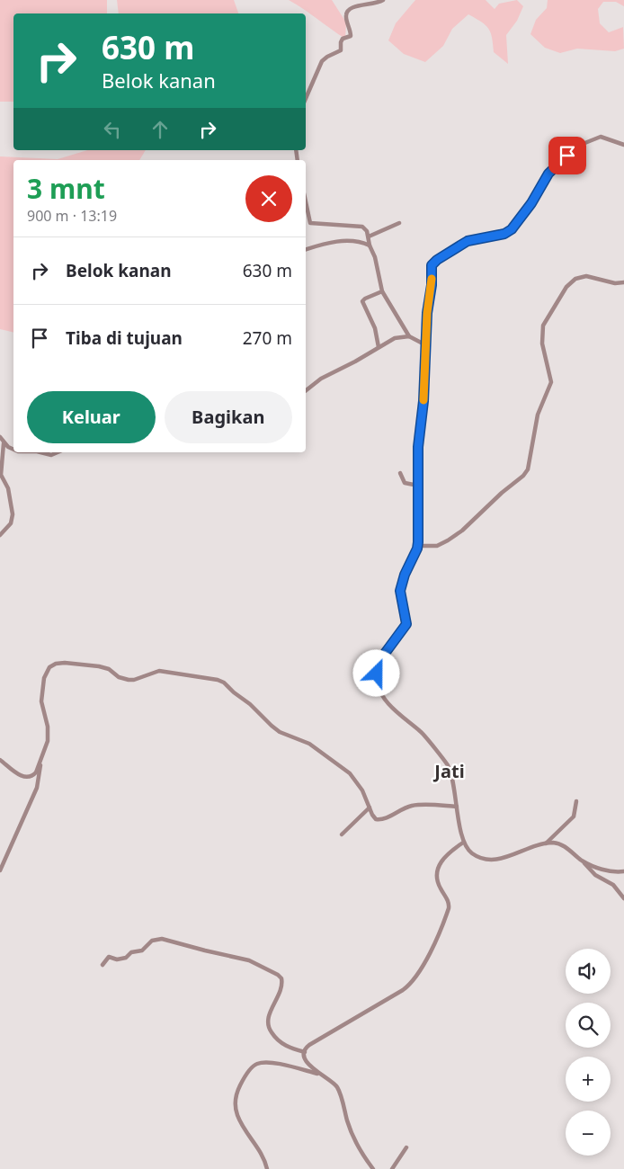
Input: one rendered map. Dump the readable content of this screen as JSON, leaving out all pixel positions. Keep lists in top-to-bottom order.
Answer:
{
  "districts": ["Jati"],
  "page": {
    "turn": ["630 m", "Belok kanan"],
    "heading": ["3 mnt", "900 m · 13:19"],
    "list": [
      {
        "name": "Belok kanan",
        "value": "630 m"
      },
      {
        "name": "Tiba di tujuan",
        "value": "270 m"
      }
    ],
    "buttons": ["Keluar", "Bagikan"],
    "map_buttons": ["+", "−"]
  }
}
